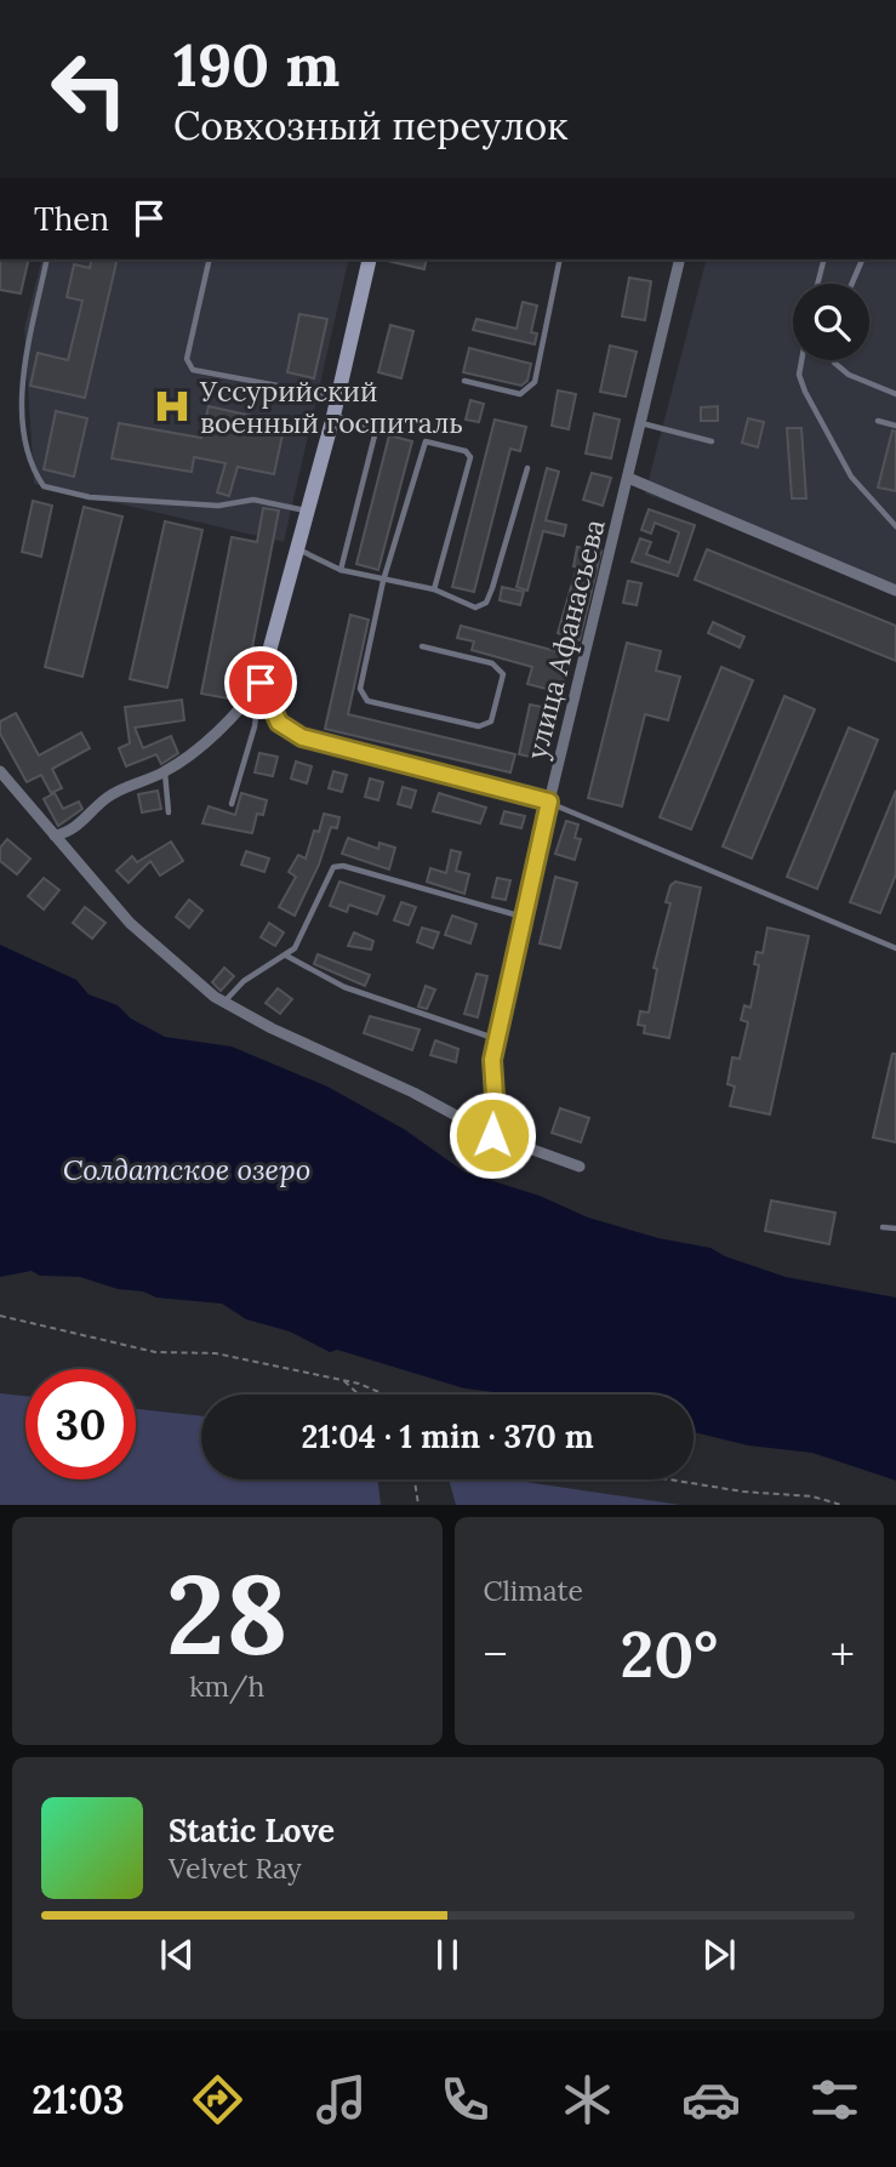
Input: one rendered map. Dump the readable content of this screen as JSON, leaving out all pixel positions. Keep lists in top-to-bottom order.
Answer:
{
  "streets": {
    "street": ["улица Афанасьева"]
  },
  "water": ["Солдатское озеро"],
  "places": {
    "hospital": ["Уссурийский военный госпиталь"]
  },
  "page": {
    "turn": ["190 m", "Совхозный переулок"],
    "then": "Then",
    "limit": "30",
    "trip": "21:04 · 1 min · 370 m",
    "tile": [
      ["28", "km/h"],
      "Climate"
    ],
    "heat": ["−", "20°", "+"],
    "song": ["Static Love", "Velvet Ray"],
    "tabs": "21:03"
  }
}
